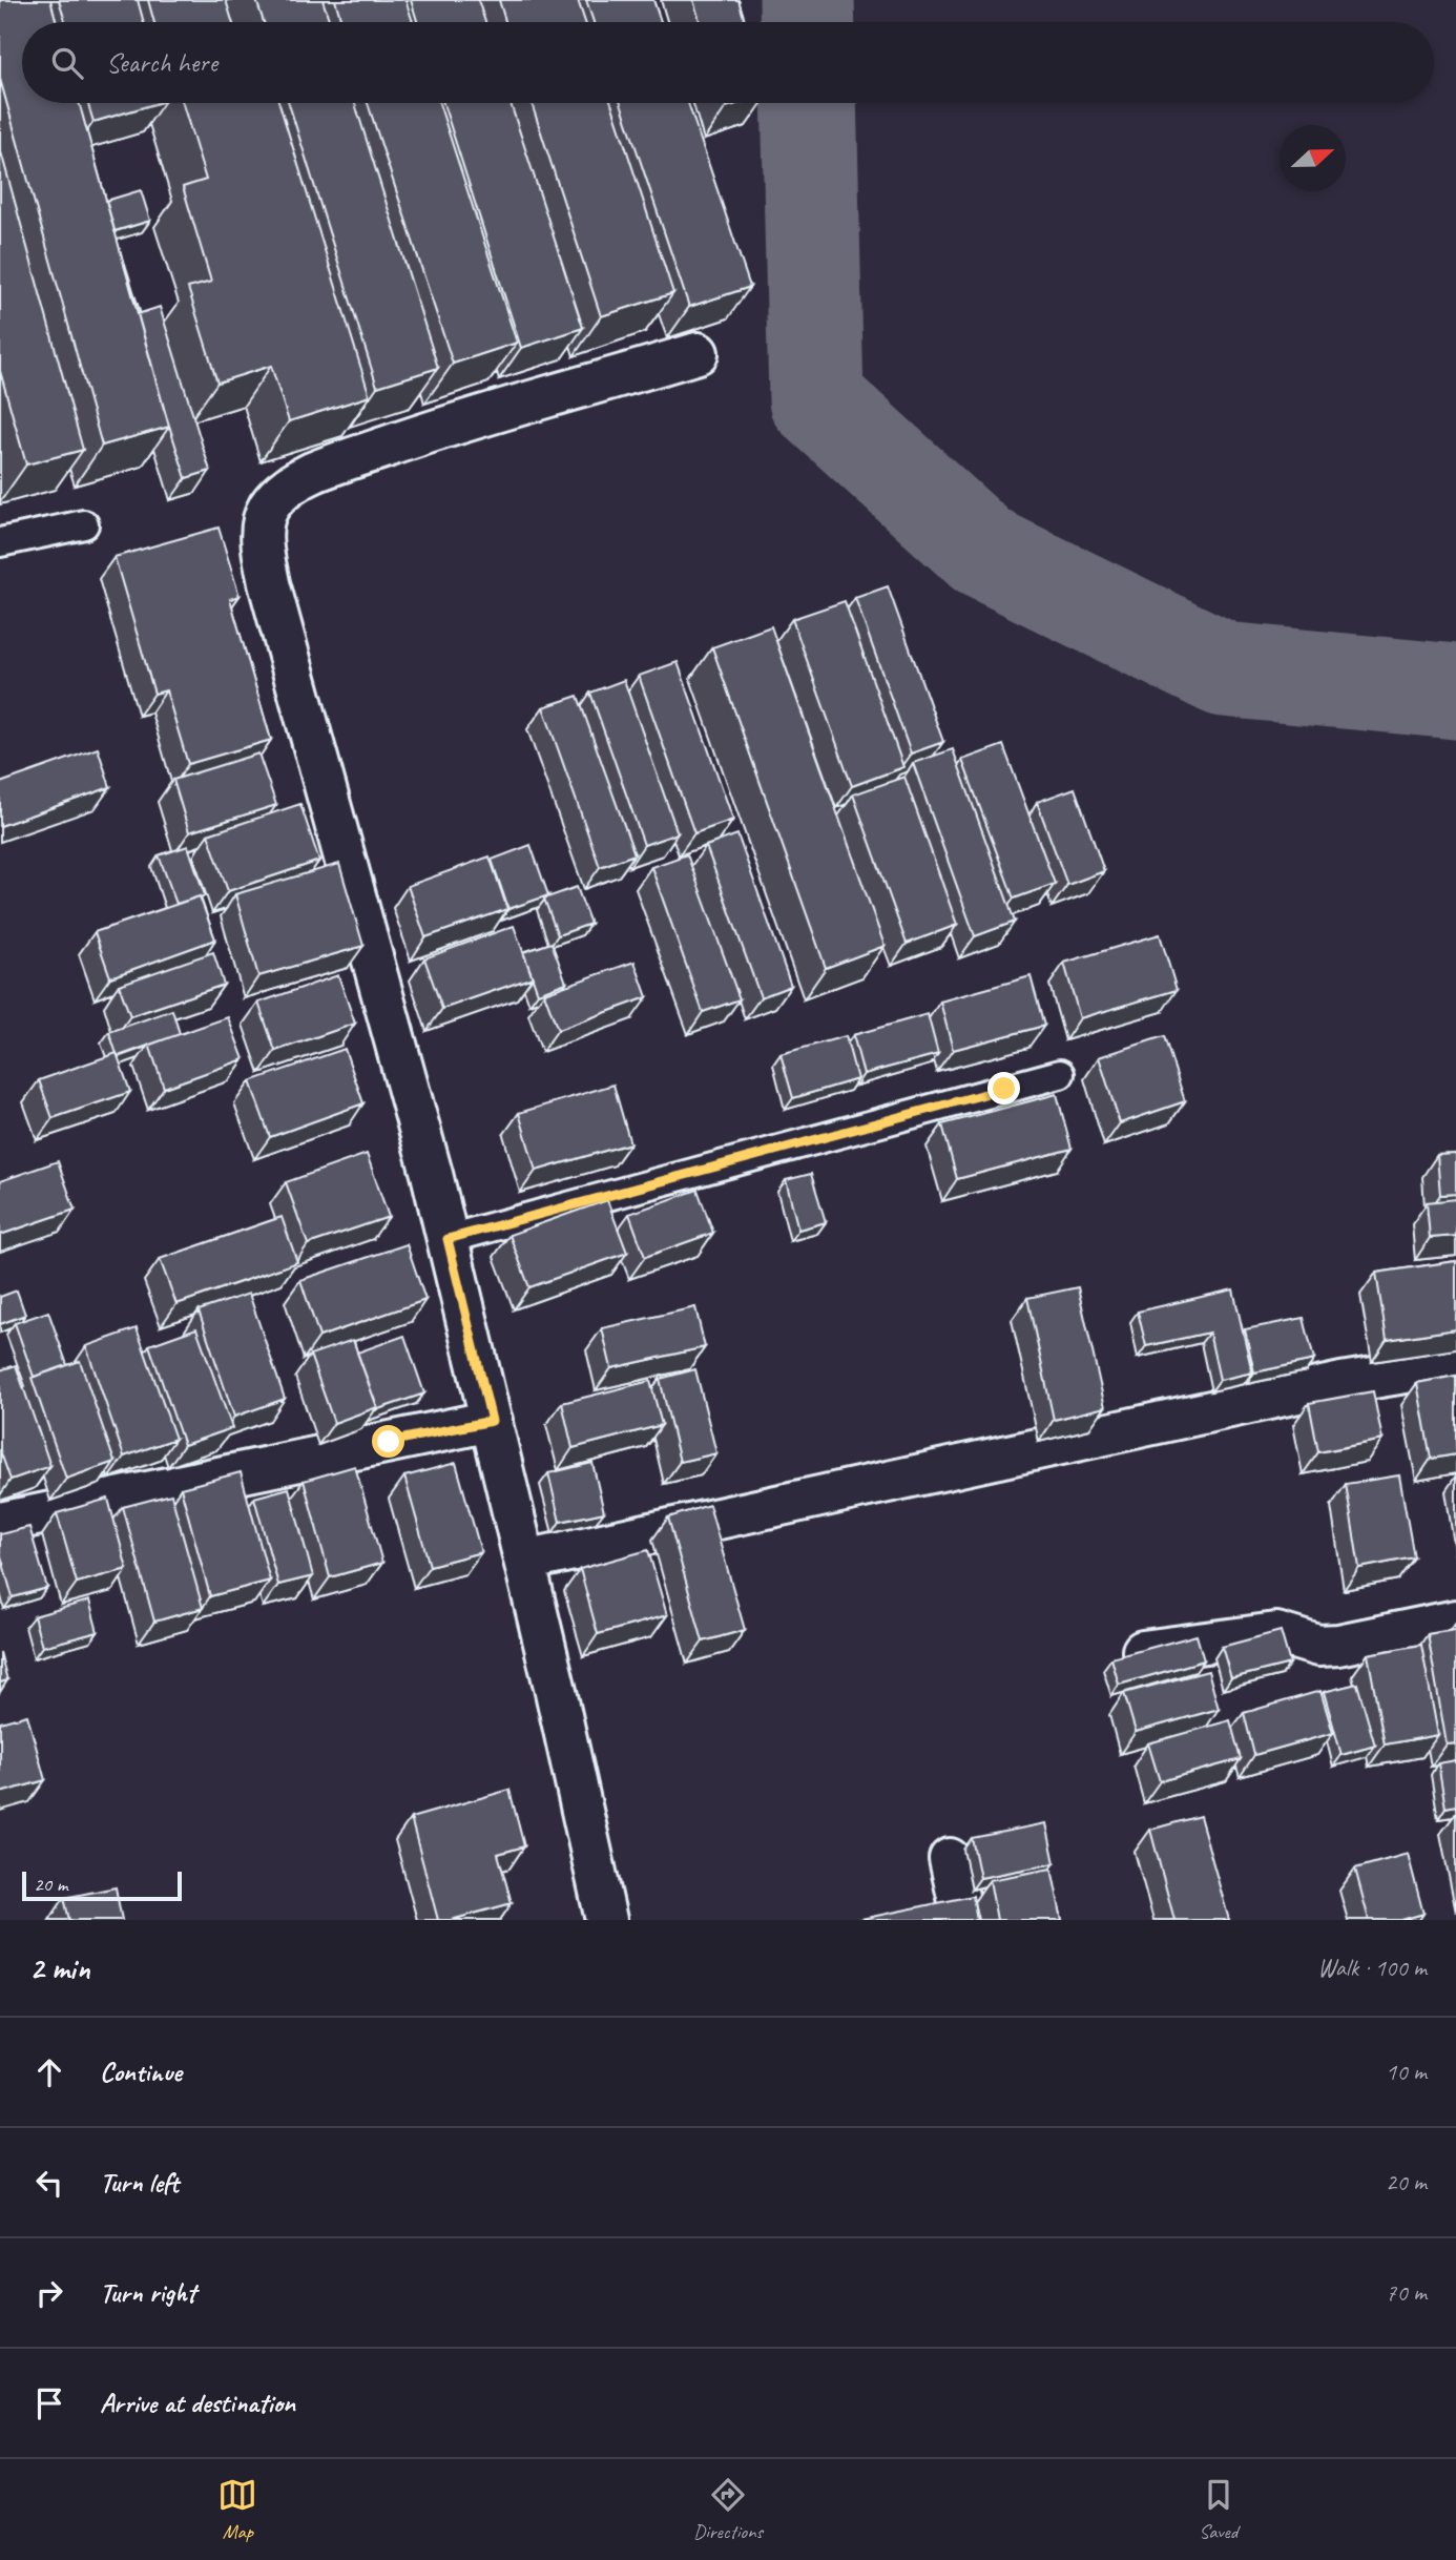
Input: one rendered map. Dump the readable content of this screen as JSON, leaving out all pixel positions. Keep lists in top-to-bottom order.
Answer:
{
  "scale_bar": "20 m",
  "north": "right",
  "page": {
    "search": "Search here",
    "scale": "20 m",
    "heading": ["2 min", "Walk · 100 m"],
    "list": [
      ["Continue", "10 m"],
      ["Turn left", "20 m"],
      ["Turn right", "70 m"],
      "Arrive at destination"
    ],
    "nav": ["Map", "Directions", "Saved"]
  }
}
